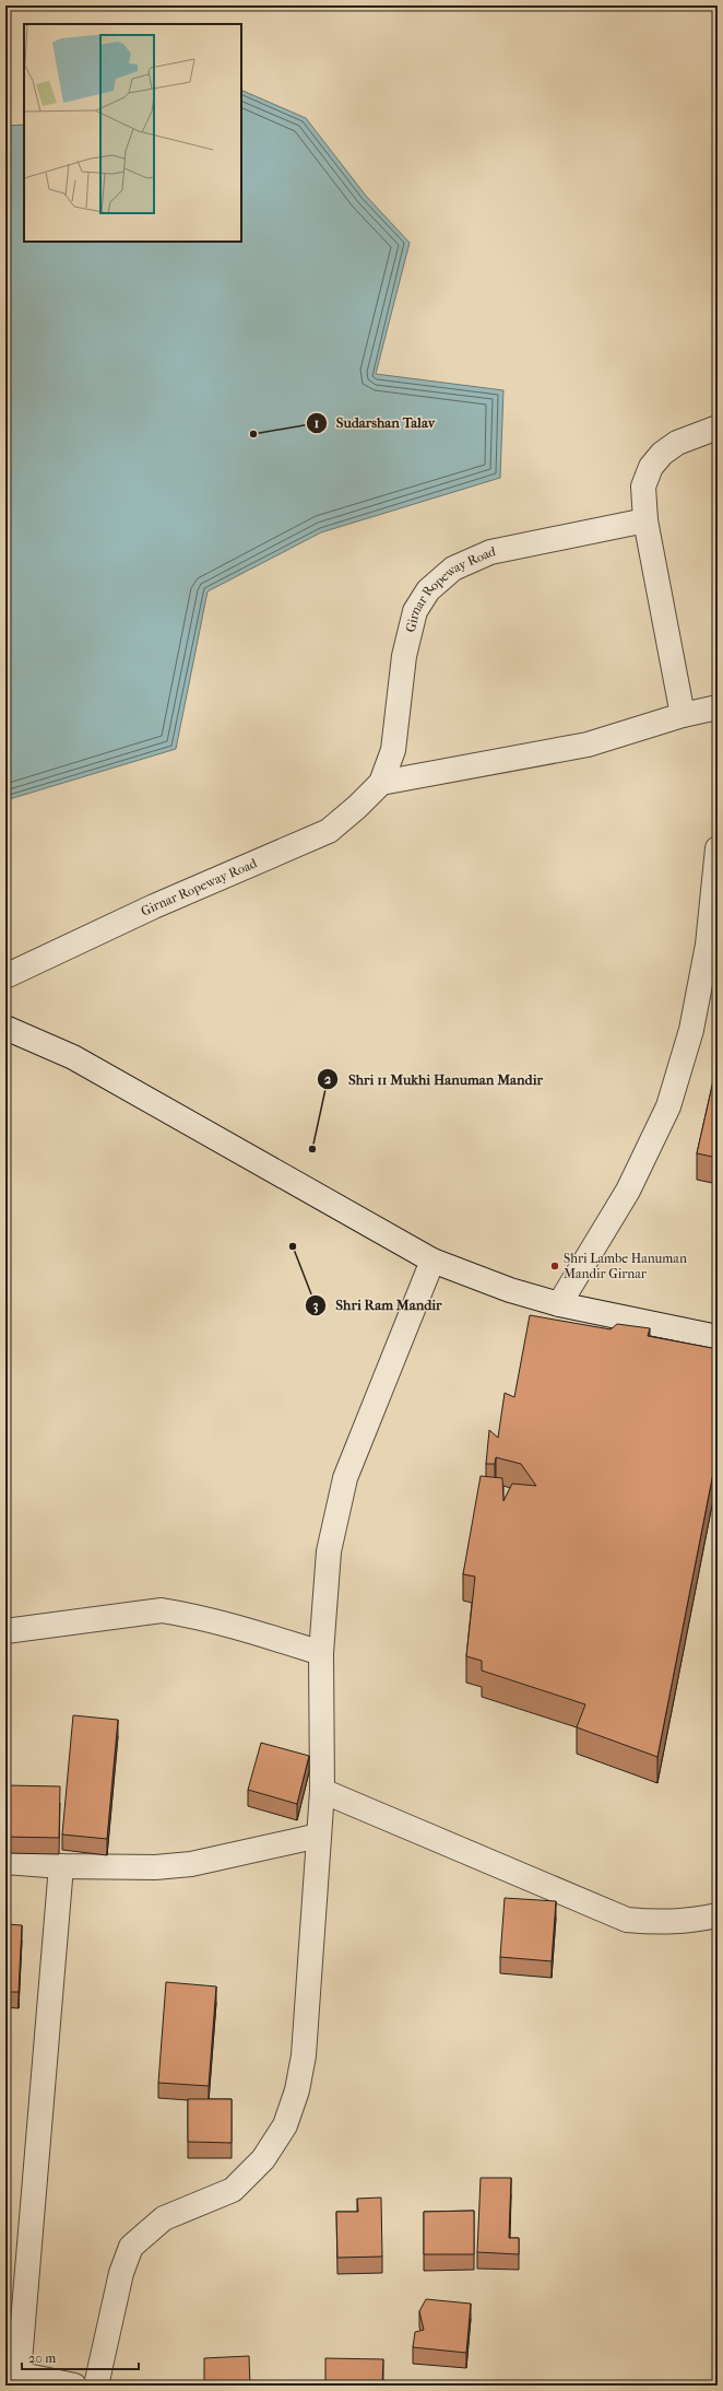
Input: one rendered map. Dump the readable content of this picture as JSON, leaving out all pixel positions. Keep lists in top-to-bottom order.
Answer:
{
  "streets": {
    "street": ["Girnar Ropeway Road"]
  },
  "places": [
    "Sudarshan Talav",
    "Shri 11 Mukhi Hanuman Mandir",
    "Shri Ram Mandir",
    "Shri Lambe Hanuman Mandir Girnar"
  ],
  "scale_bar": "20 m"
}
